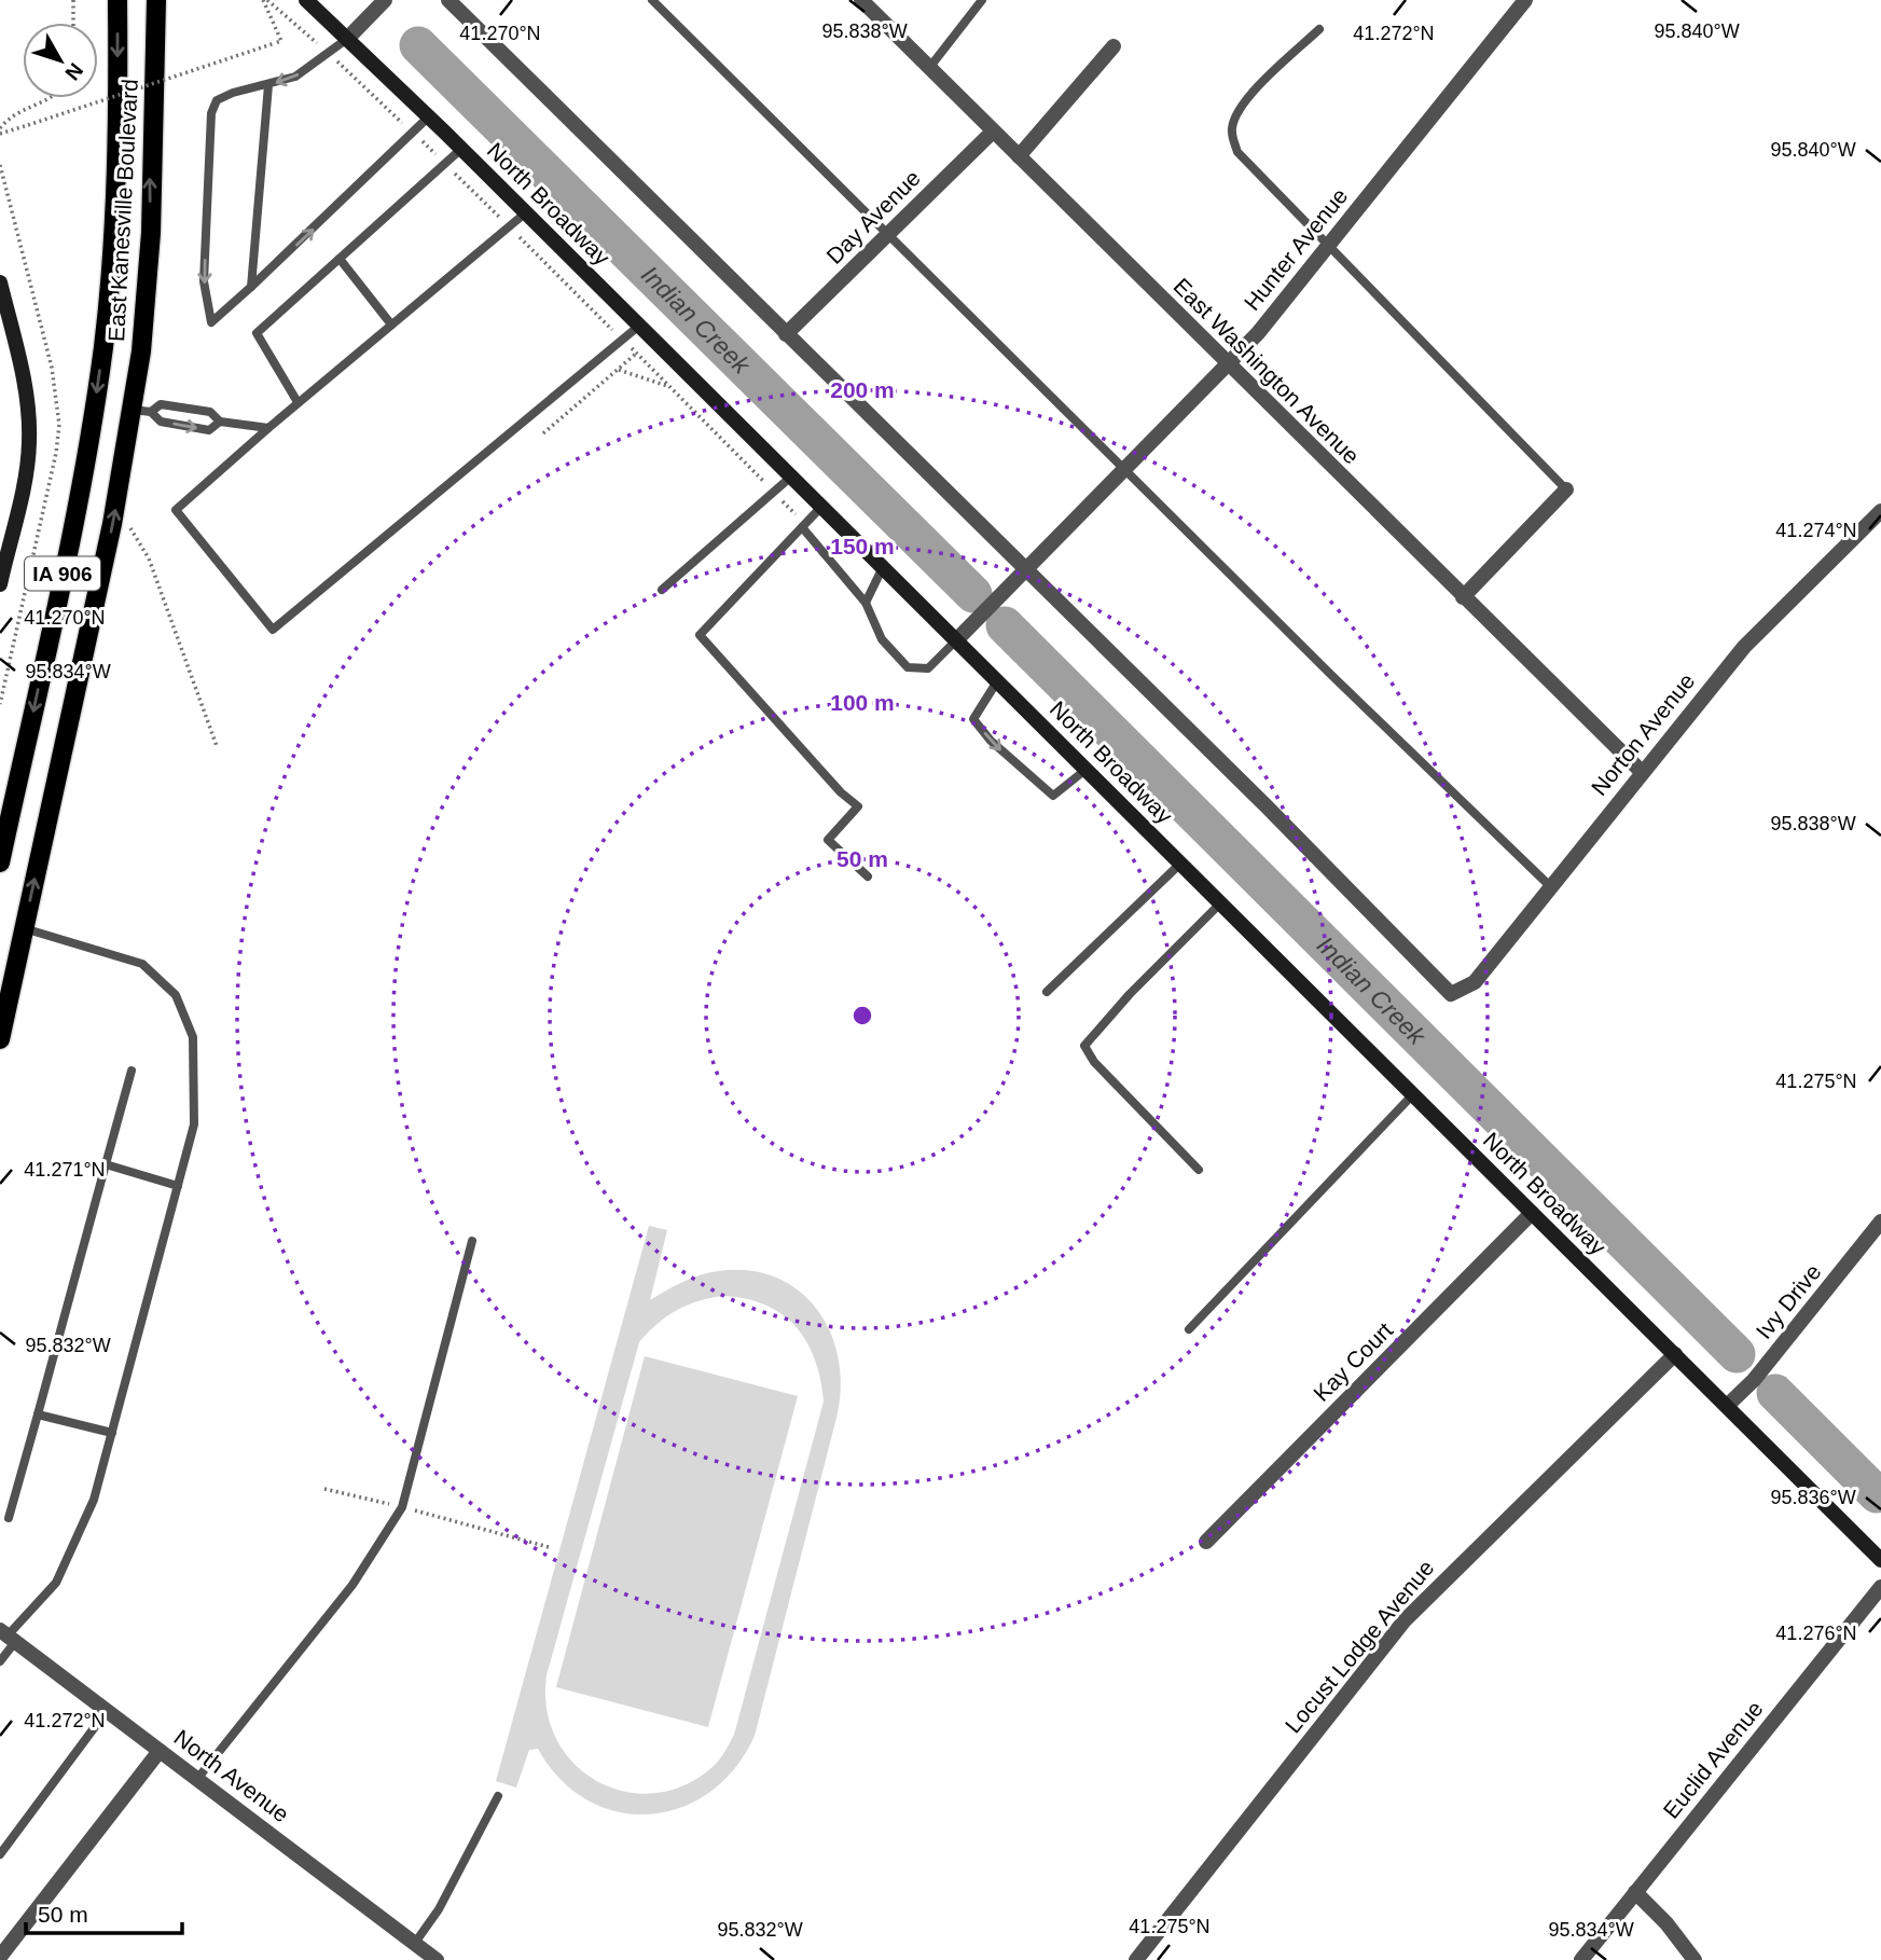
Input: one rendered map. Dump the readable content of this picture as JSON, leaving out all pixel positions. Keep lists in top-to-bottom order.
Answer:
{
  "streets": {
    "main road": ["North Broadway", "East Kanesville Boulevard", "IA 906"],
    "street": [
      "Day Avenue",
      "Hunter Avenue",
      "East Washington Avenue",
      "Norton Avenue",
      "Ivy Drive",
      "Kay Court",
      "Locust Lodge Avenue",
      "Euclid Avenue",
      "North Avenue"
    ]
  },
  "crossings": [
    ["North Broadway", "Hunter Avenue"],
    ["North Broadway", "Ivy Drive"],
    ["North Broadway", "Kay Court"],
    ["North Broadway", "Locust Lodge Avenue"],
    ["Day Avenue", "East Washington Avenue"],
    ["Hunter Avenue", "East Washington Avenue"],
    ["Hunter Avenue", "Norton Avenue"],
    ["East Washington Avenue", "Norton Avenue"]
  ],
  "water": ["Indian Creek"],
  "scale_bar": "50 m",
  "north": "bottom right",
  "coordinates": [
    "95.840°W",
    "95.838°W",
    "41.270°N",
    "41.272°N",
    "41.274°N",
    "95.834°W",
    "41.275°N",
    "41.271°N",
    "95.832°W",
    "95.836°W",
    "41.276°N"
  ],
  "rings": [
    "200 m",
    "150 m",
    "100 m",
    "50 m"
  ]
}
